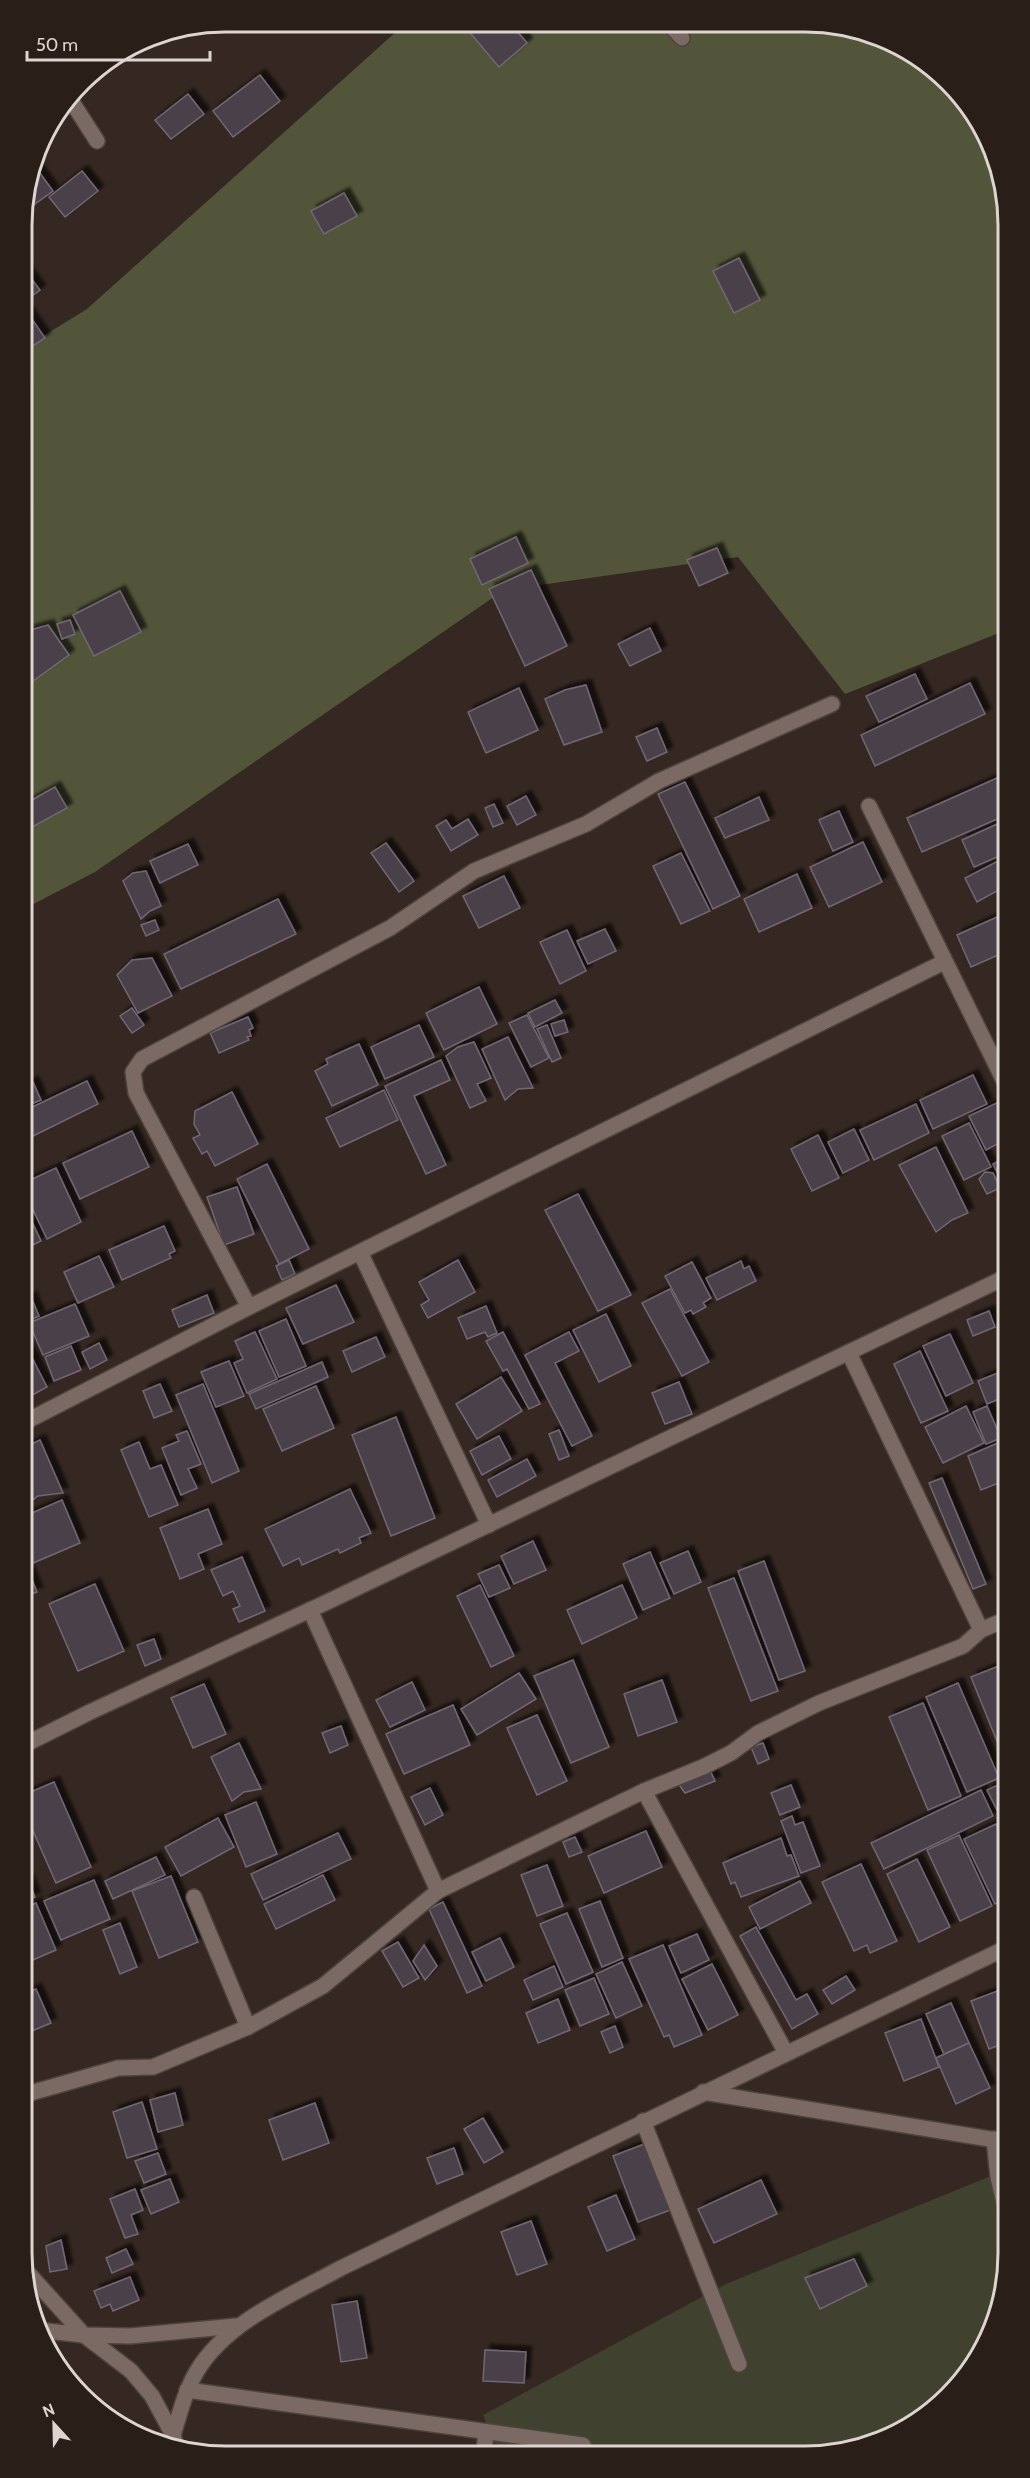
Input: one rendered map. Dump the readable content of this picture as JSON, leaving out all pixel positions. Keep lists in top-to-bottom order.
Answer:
{
  "scale_bar": "50 m",
  "north": "top"
}
